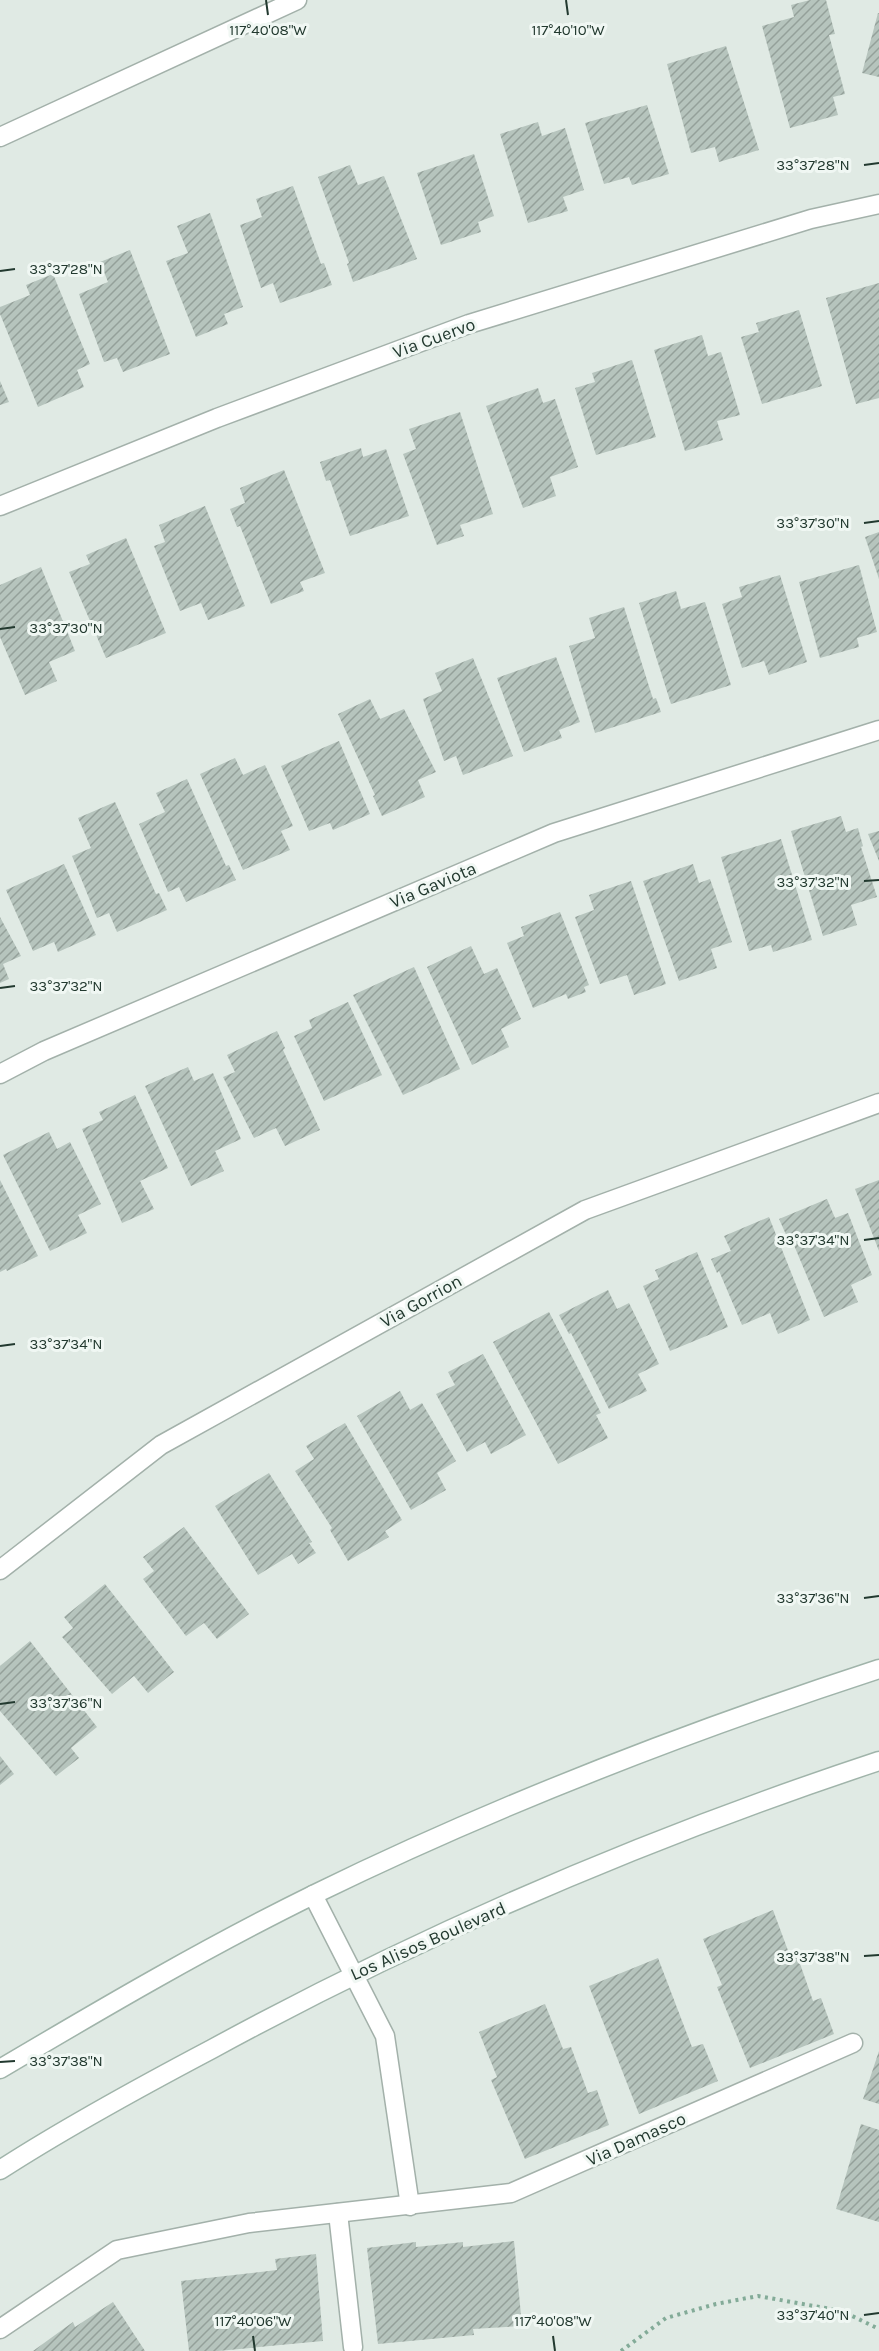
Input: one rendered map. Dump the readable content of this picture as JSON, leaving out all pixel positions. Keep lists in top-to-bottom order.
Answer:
{
  "streets": {
    "street": [
      "Via Cuervo",
      "Via Gaviota",
      "Via Gorrion",
      "Los Alisos Boulevard",
      "Via Damasco"
    ]
  },
  "coordinates": [
    "117°40'08\"W",
    "117°40'10\"W",
    "33°37'28\"N",
    "33°37'30\"N",
    "33°37'32\"N",
    "33°37'34\"N",
    "33°37'36\"N",
    "33°37'38\"N",
    "33°37'40\"N",
    "117°40'06\"W"
  ]
}
